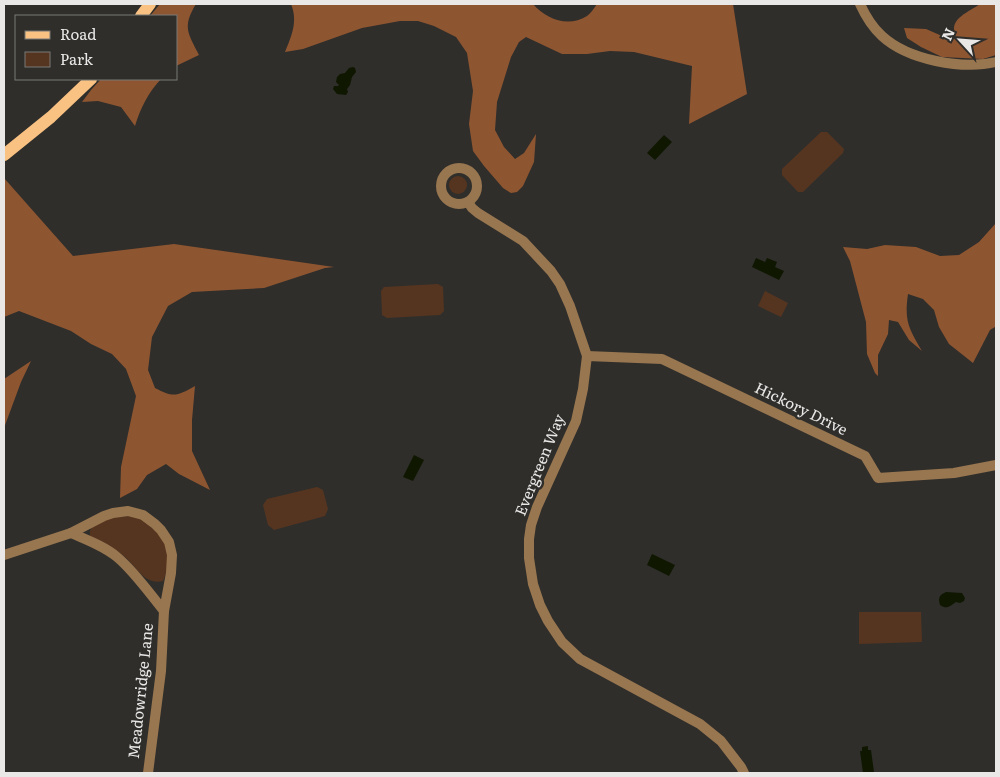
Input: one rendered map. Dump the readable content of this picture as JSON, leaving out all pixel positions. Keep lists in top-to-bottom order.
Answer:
{
  "streets": {
    "street": ["Hickory Drive", "Evergreen Way", "Meadowridge Lane"]
  },
  "crossings": [
    ["Hickory Drive", "Evergreen Way"]
  ],
  "legend": ["Road", "Park"],
  "north": "top left"
}
